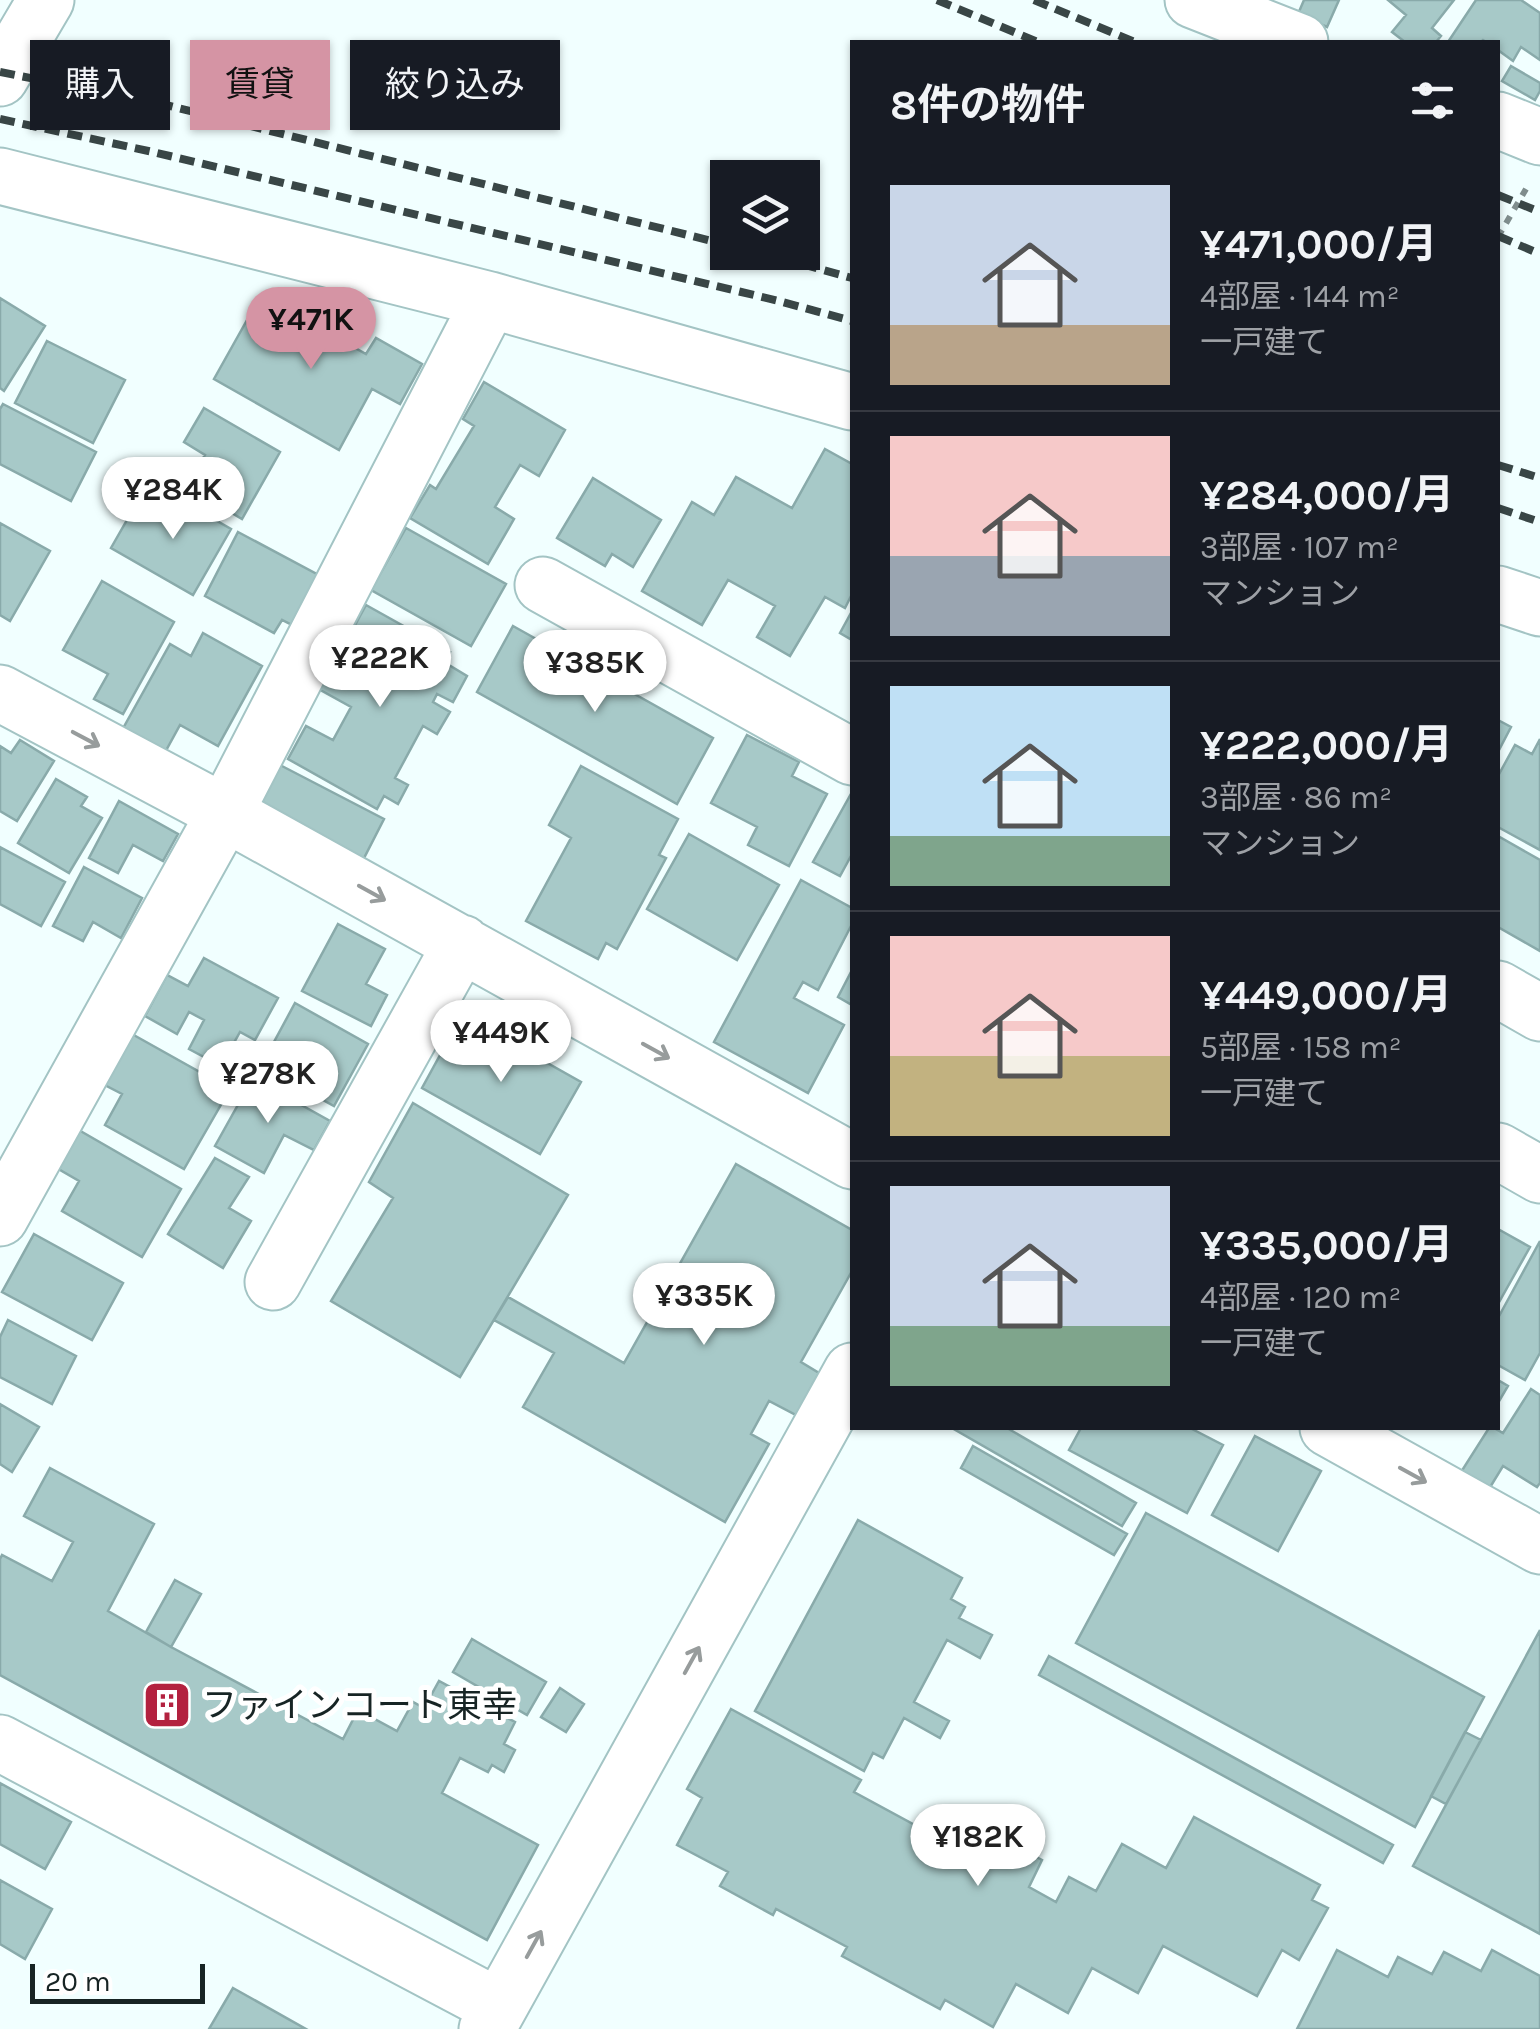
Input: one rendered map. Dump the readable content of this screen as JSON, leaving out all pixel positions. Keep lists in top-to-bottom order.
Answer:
{
  "places": {
    "building": ["ファインコート東幸"]
  },
  "scale_bar": "20 m",
  "page": {
    "chip": ["購入", "賃貸", "絞り込み"],
    "heading": "8件の物件",
    "list": [
      {
        "name": "¥471,000/月",
        "note": "4部屋 · 144 m² · 一戸建て"
      },
      {
        "name": "¥284,000/月",
        "note": "3部屋 · 107 m² · マンション"
      },
      {
        "name": "¥222,000/月",
        "note": "3部屋 · 86 m² · マンション"
      },
      {
        "name": "¥449,000/月",
        "note": "5部屋 · 158 m² · 一戸建て"
      },
      {
        "name": "¥335,000/月",
        "note": "4部屋 · 120 m² · 一戸建て"
      }
    ],
    "price": [
      "¥471K",
      "¥284K",
      "¥222K",
      "¥385K",
      "¥449K",
      "¥278K",
      "¥335K",
      "¥182K"
    ],
    "scale": "20 m"
  }
}
